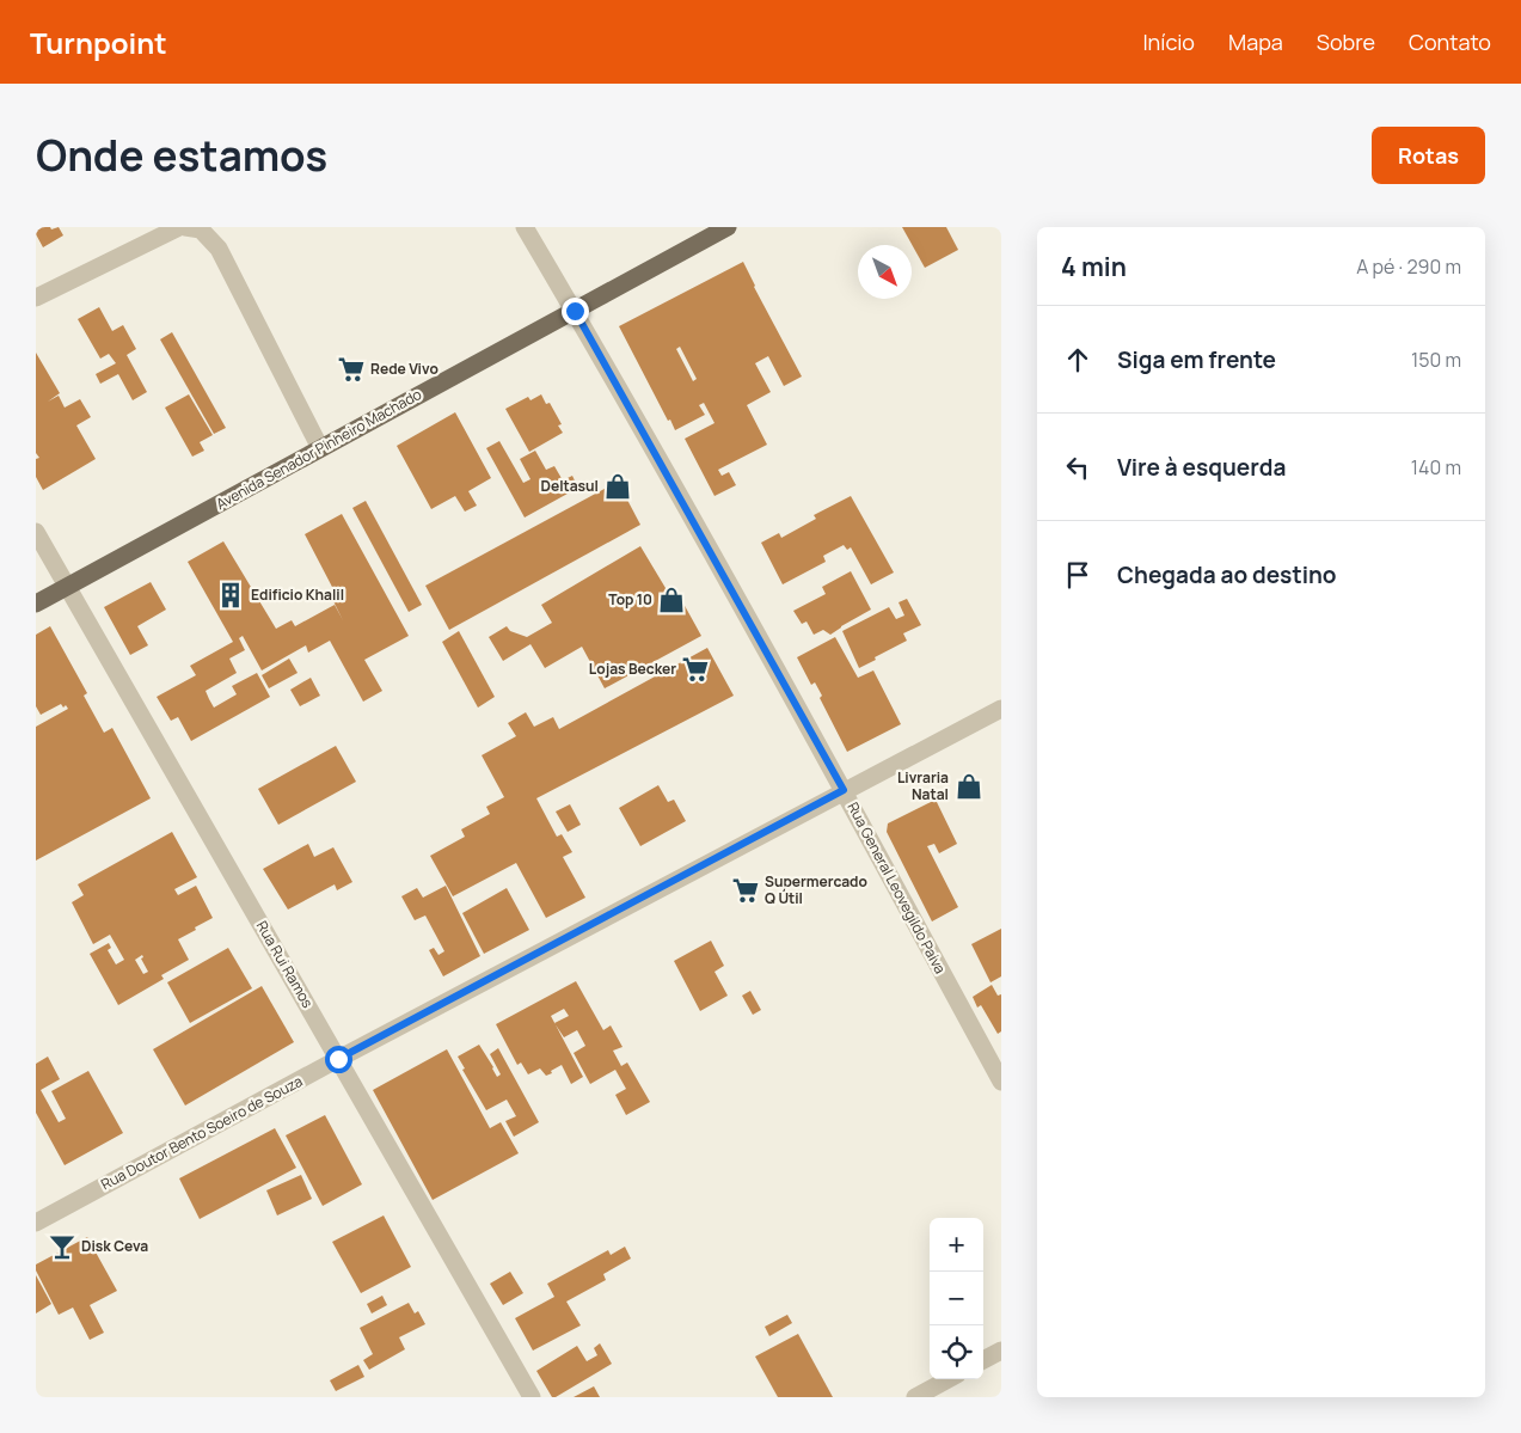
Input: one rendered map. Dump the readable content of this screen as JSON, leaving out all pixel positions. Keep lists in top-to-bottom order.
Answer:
{
  "streets": {
    "main road": ["Avenida Senador Pinheiro Machado"],
    "street": ["Rua General Leovegildo Paiva", "Rua Rui Ramos", "Rua Doutor Bento Soeiro de Souza"]
  },
  "crossings": [
    ["Avenida Senador Pinheiro Machado", "Rua General Leovegildo Paiva"],
    ["Avenida Senador Pinheiro Machado", "Rua Rui Ramos"],
    ["Rua General Leovegildo Paiva", "Rua Doutor Bento Soeiro de Souza"],
    ["Rua Rui Ramos", "Rua Doutor Bento Soeiro de Souza"]
  ],
  "places": {
    "supermarket": ["Rede Vivo", "Lojas Becker", "Supermercado Q Útil"],
    "shop": ["Deltasul", "Top 10", "Livraria Natal"],
    "building": ["Edificio Khalil"],
    "bar": ["Disk Ceva"]
  },
  "north": "bottom right",
  "page": {
    "header": "Turnpoint",
    "nav": [
      "Início",
      "Mapa",
      "Sobre",
      "Contato"
    ],
    "title": "Onde estamos",
    "buttons": "Rotas",
    "heading": ["4 min", "A pé · 290 m"],
    "list": [
      ["Siga em frente", "150 m"],
      ["Vire à esquerda", "140 m"],
      "Chegada ao destino"
    ],
    "map_buttons": ["+", "−"]
  }
}
